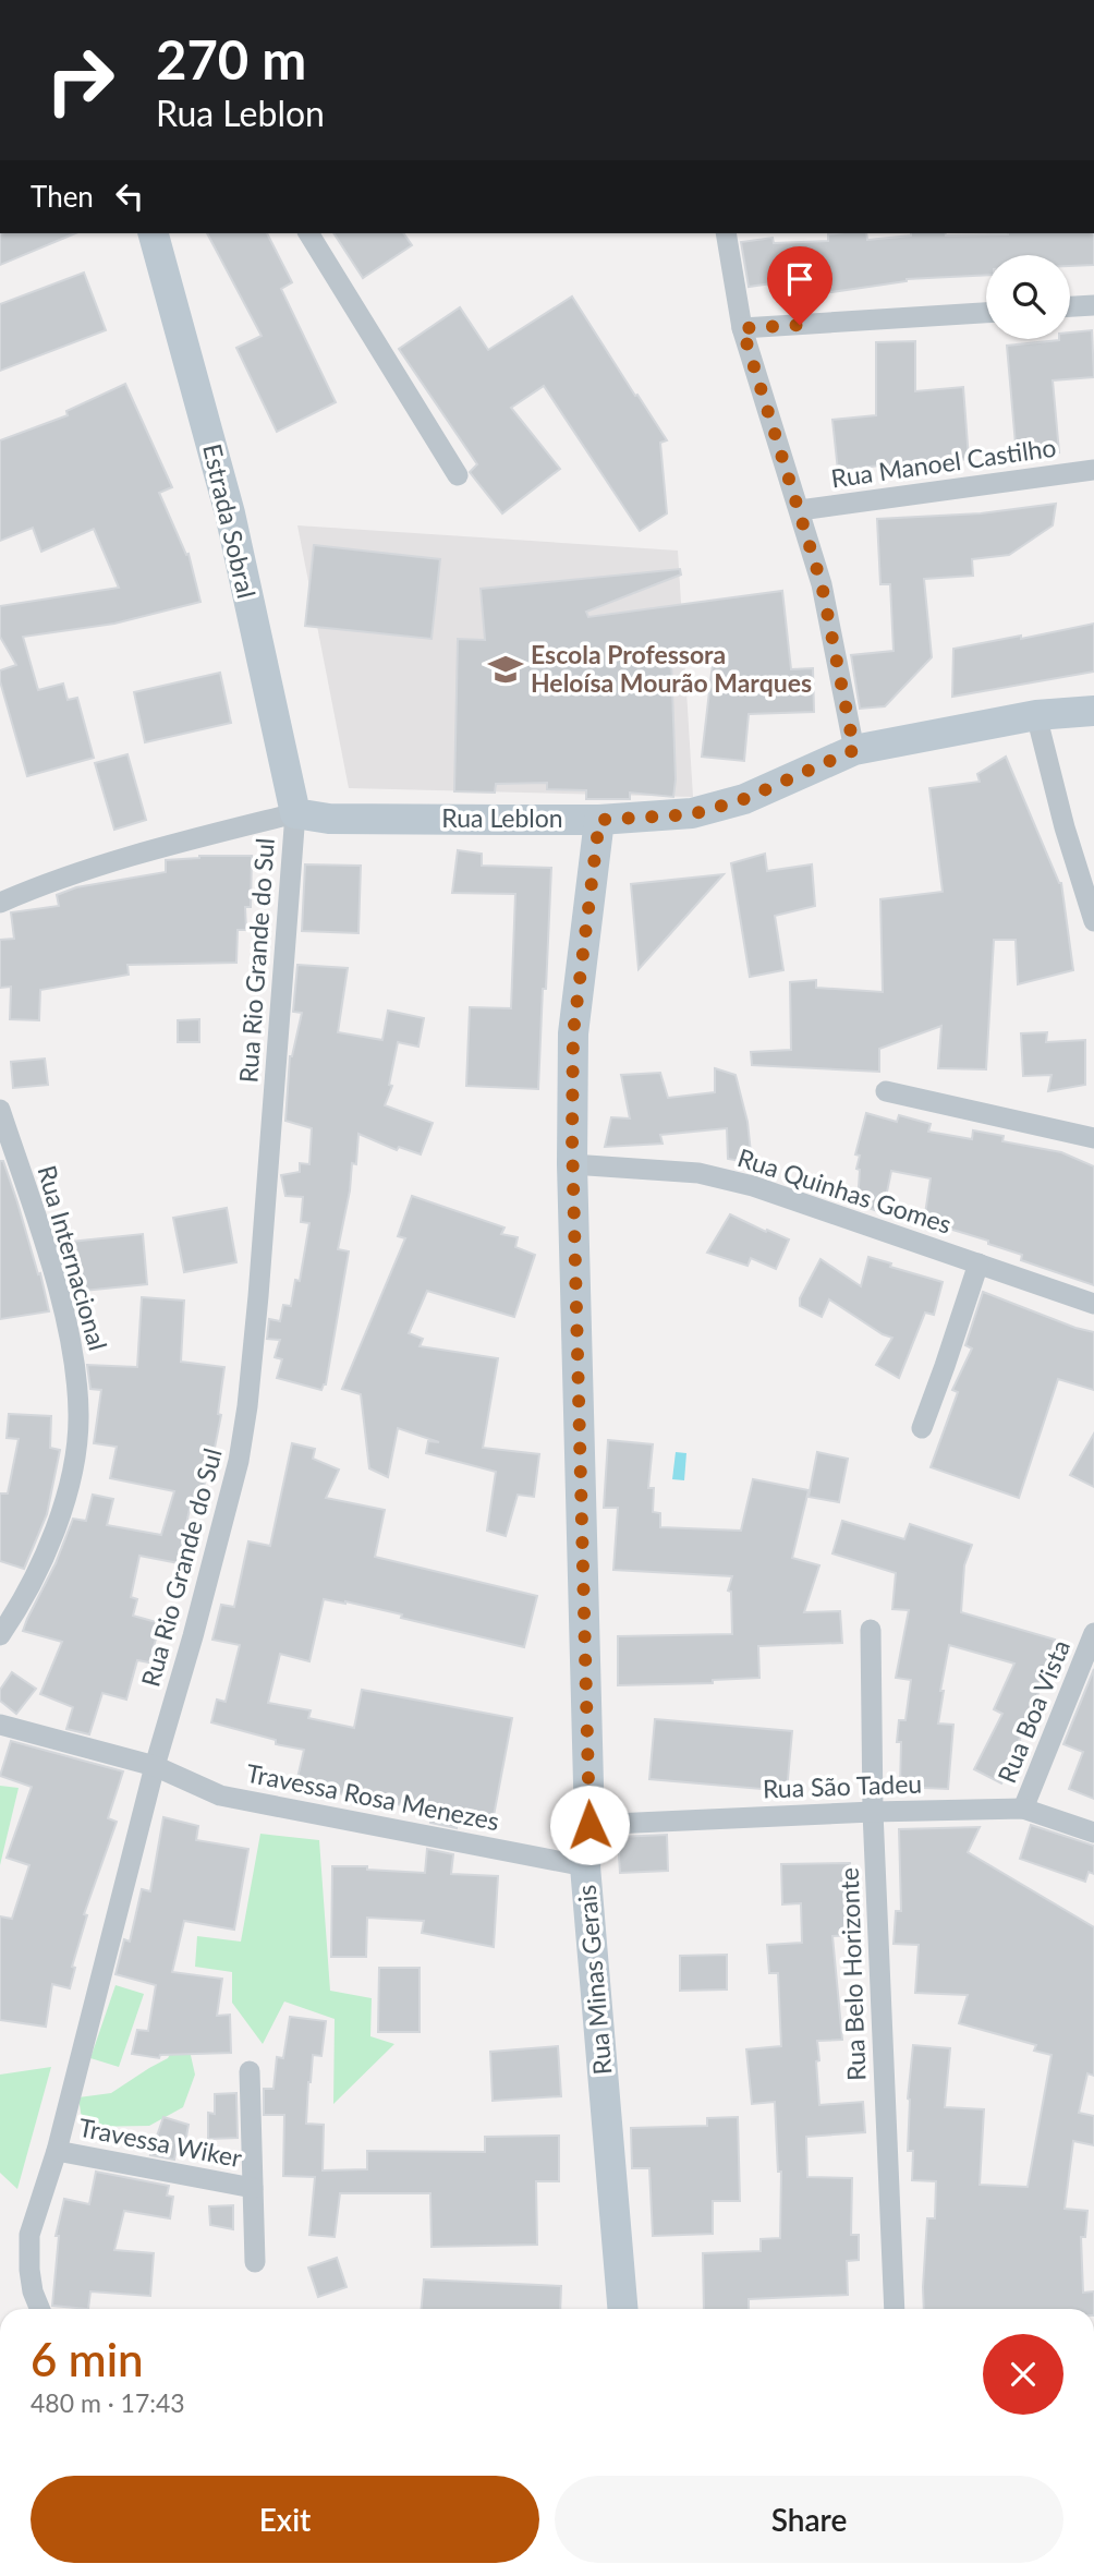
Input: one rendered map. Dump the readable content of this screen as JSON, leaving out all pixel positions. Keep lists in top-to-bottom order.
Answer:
{
  "streets": {
    "street": [
      "Rua Manoel Castilho",
      "Estrada Sobral",
      "Rua Leblon",
      "Rua Rio Grande do Sul",
      "Rua Quinhas Gomes",
      "Rua Internacional",
      "Rua Boa Vista",
      "Rua São Tadeu",
      "Travessa Rosa Menezes",
      "Rua Belo Horizonte",
      "Rua Minas Gerais",
      "Travessa Wiker"
    ]
  },
  "crossings": [
    ["Estrada Sobral", "Rua Leblon"],
    ["Estrada Sobral", "Rua Rio Grande do Sul"],
    ["Rua Leblon", "Rua Rio Grande do Sul"],
    ["Rua Leblon", "Rua Minas Gerais"],
    ["Rua Rio Grande do Sul", "Travessa Rosa Menezes"],
    ["Rua Rio Grande do Sul", "Travessa Wiker"],
    ["Rua Quinhas Gomes", "Rua Minas Gerais"],
    ["Rua Boa Vista", "Rua São Tadeu"],
    ["Rua São Tadeu", "Rua Belo Horizonte"],
    ["Rua São Tadeu", "Rua Minas Gerais"],
    ["Travessa Rosa Menezes", "Rua Minas Gerais"]
  ],
  "places": {
    "school or university": ["Escola Professora Heloísa Mourão Marques"]
  },
  "page": {
    "turn": ["270 m", "Rua Leblon"],
    "then": "Then",
    "heading": ["6 min", "480 m · 17:43"],
    "buttons": ["Exit", "Share"]
  }
}
